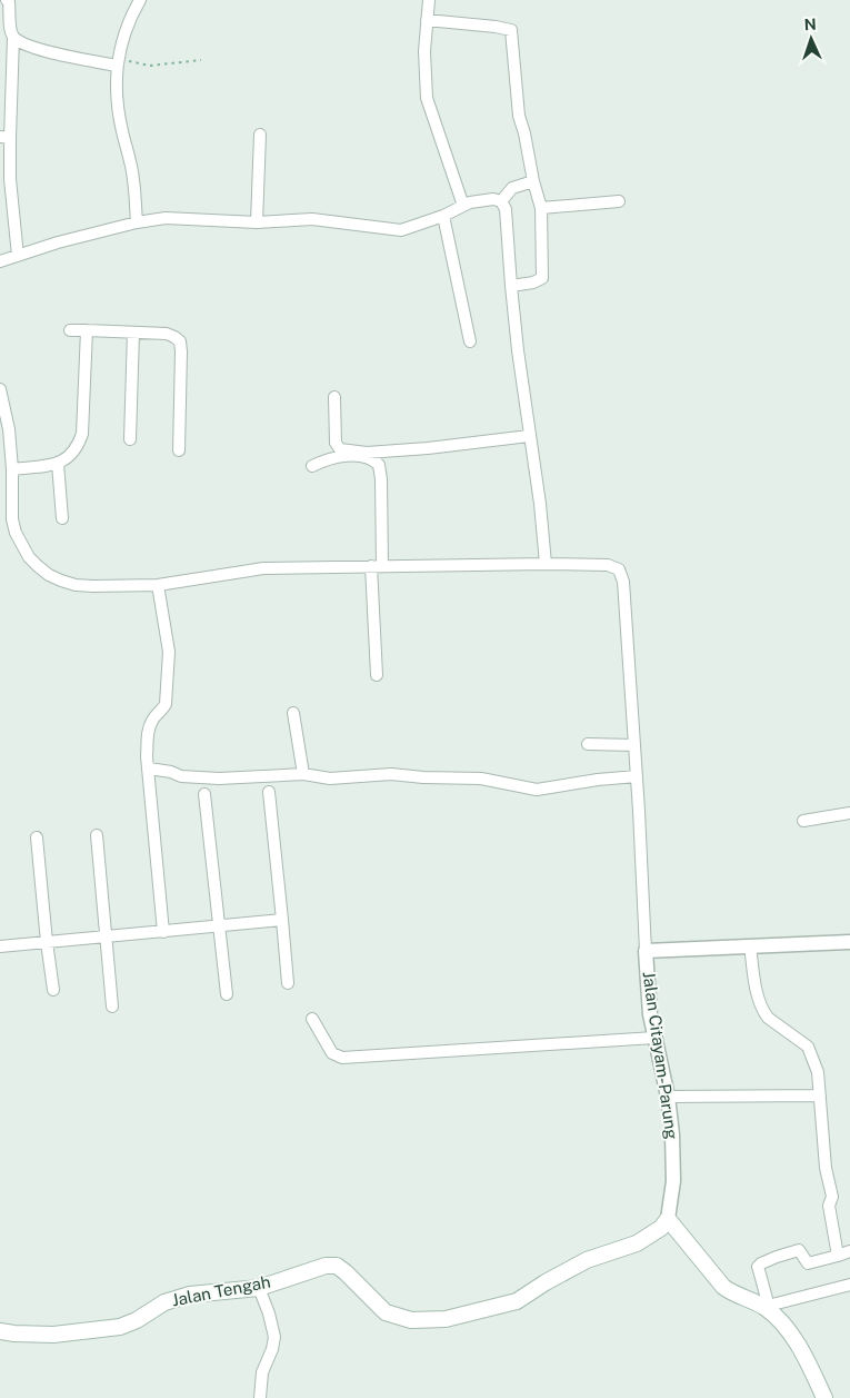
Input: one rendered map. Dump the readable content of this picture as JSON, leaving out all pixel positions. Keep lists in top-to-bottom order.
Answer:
{
  "streets": {
    "main road": ["Jalan Tengah"],
    "street": ["Jalan Citayam-Parung"]
  },
  "crossings": [
    ["Jalan Citayam-Parung", "Jalan Tengah"]
  ],
  "north": "top"
}
